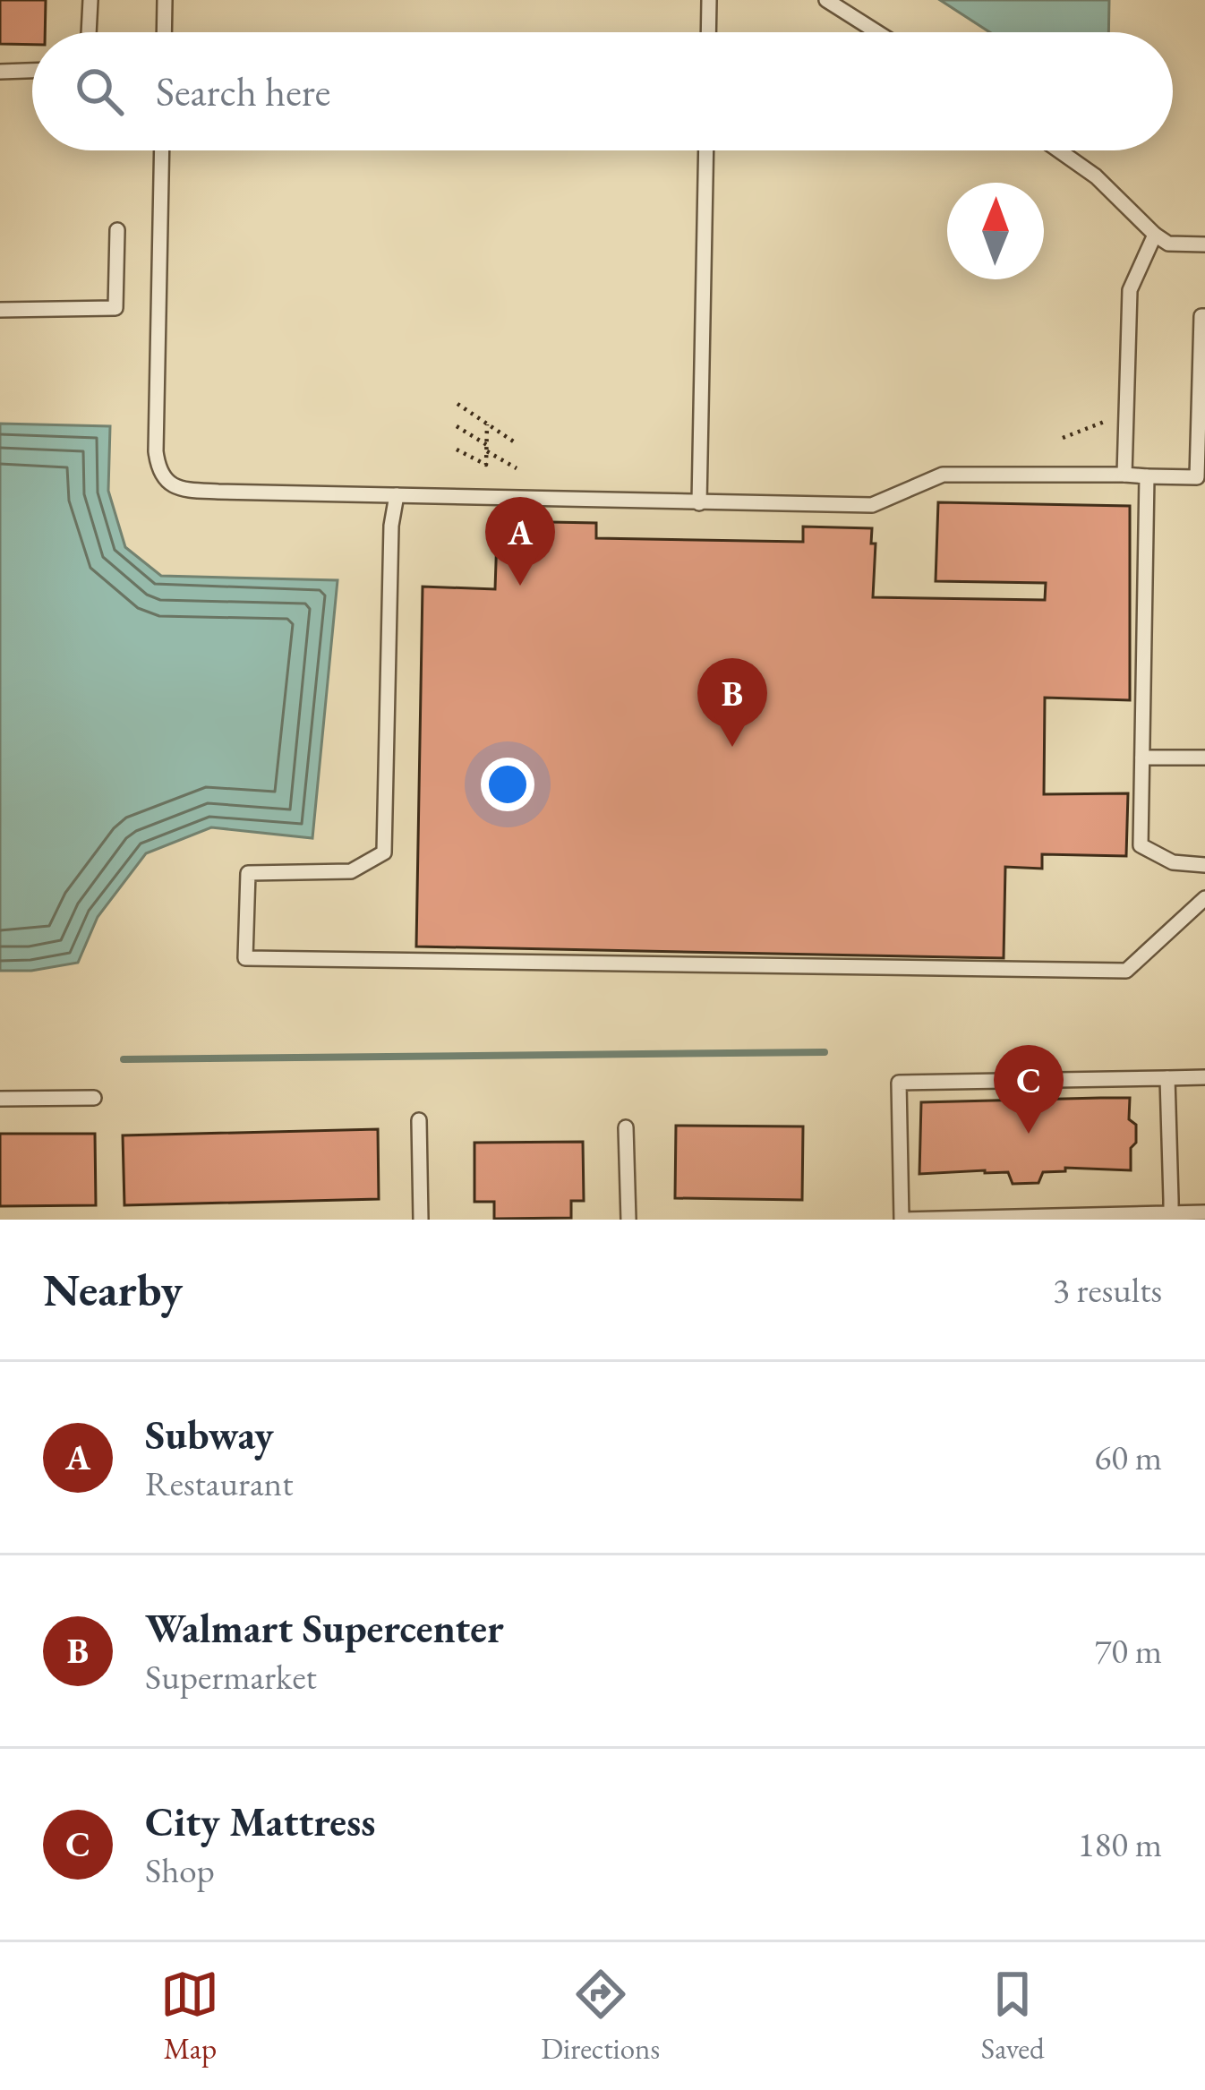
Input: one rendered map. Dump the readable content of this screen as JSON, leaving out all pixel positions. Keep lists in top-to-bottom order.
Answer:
{
  "north": "top",
  "page": {
    "search": "Search here",
    "pins": ["A", "B", "C"],
    "heading": ["Nearby", "3 results"],
    "list": [
      {
        "mark": "A",
        "name": "Subway",
        "note": "Restaurant",
        "value": "60 m"
      },
      {
        "mark": "B",
        "name": "Walmart Supercenter",
        "note": "Supermarket",
        "value": "70 m"
      },
      {
        "mark": "C",
        "name": "City Mattress",
        "note": "Shop",
        "value": "180 m"
      }
    ],
    "nav": ["Map", "Directions", "Saved"]
  }
}
